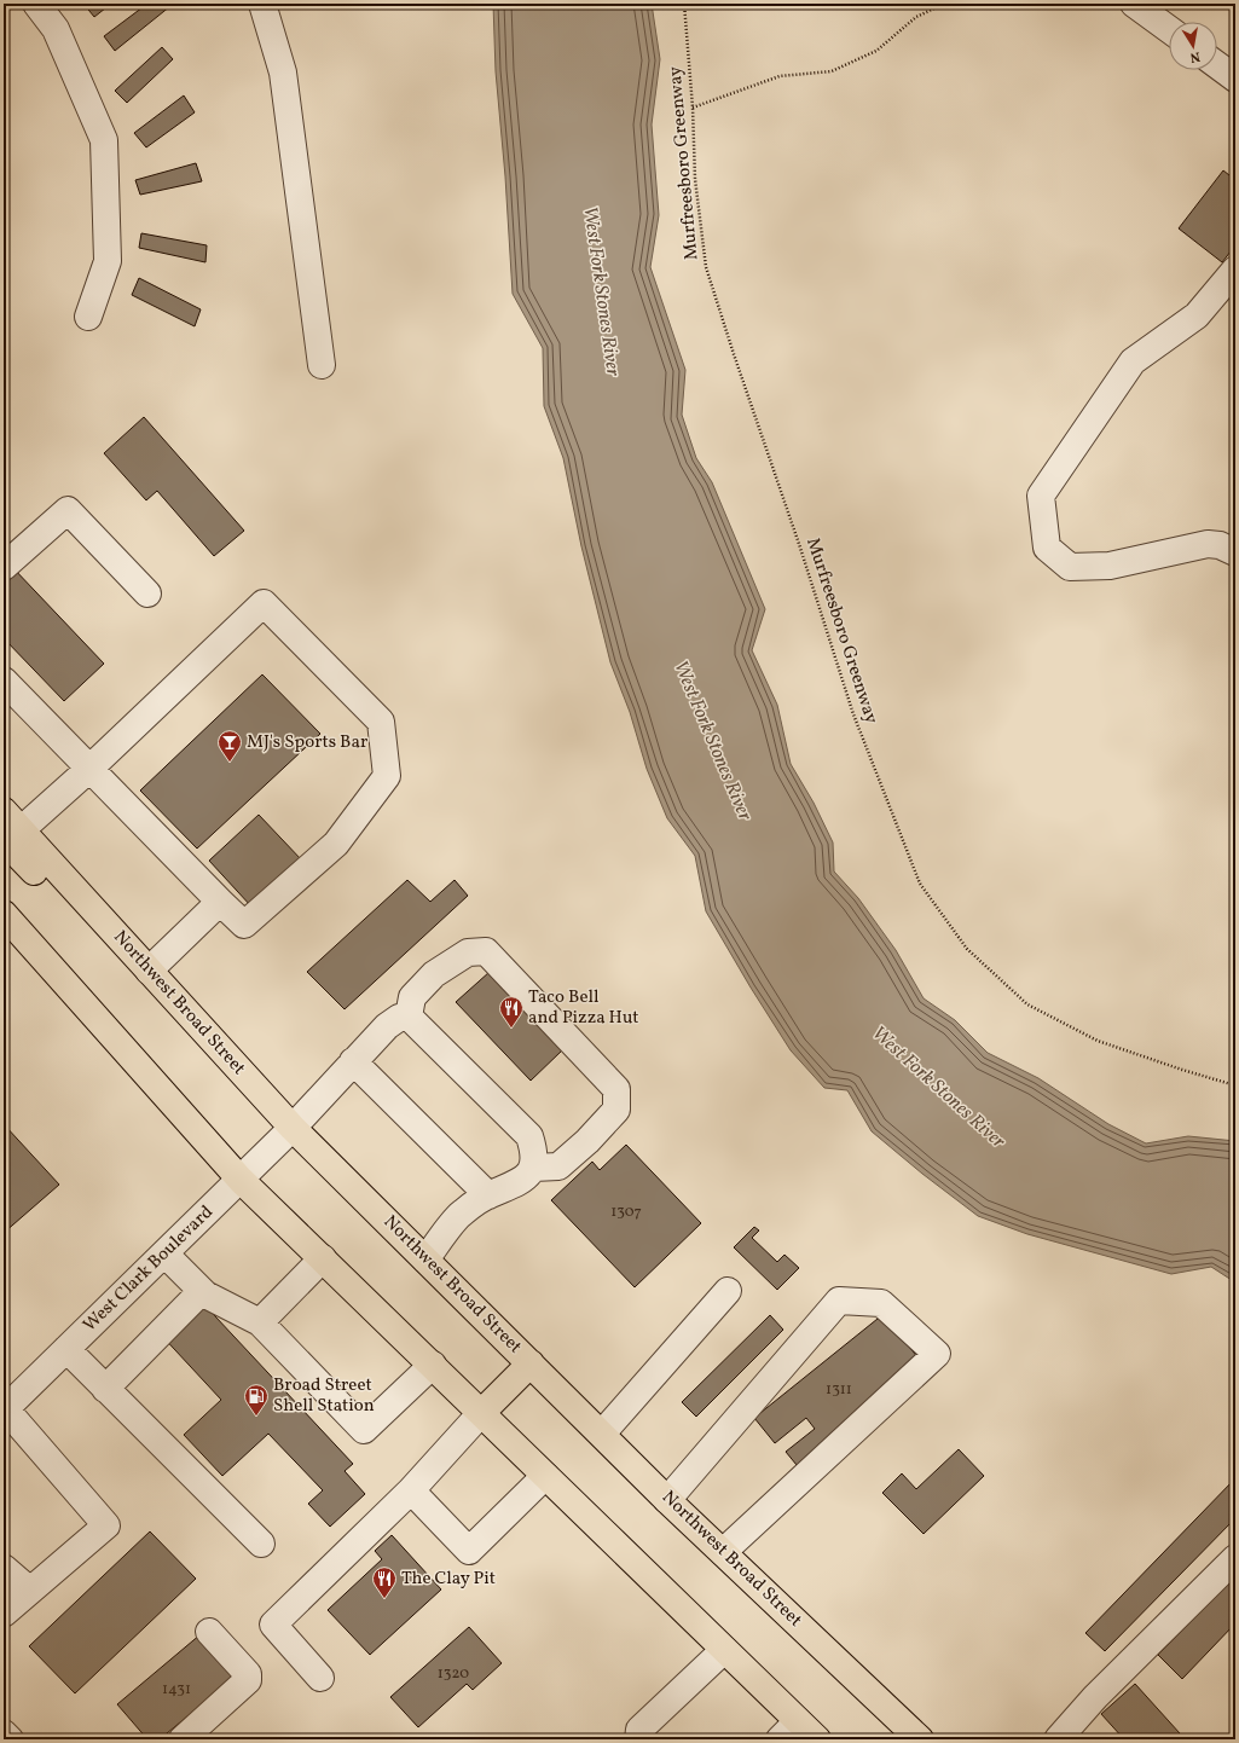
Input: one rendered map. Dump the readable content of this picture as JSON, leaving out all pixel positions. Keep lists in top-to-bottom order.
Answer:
{
  "streets": {
    "main road": ["Northwest Broad Street"],
    "street": ["West Clark Boulevard"],
    "path": ["Murfreesboro Greenway"]
  },
  "crossings": [
    ["Northwest Broad Street", "West Clark Boulevard"]
  ],
  "water": ["West Fork Stones River"],
  "places": {
    "bar": ["MJ's Sports Bar"],
    "restaurant": ["Taco Bell and Pizza Hut", "The Clay Pit"],
    "fuel station": ["Broad Street Shell Station"]
  },
  "house_numbers": [
    "1307",
    "1311",
    "1320",
    "1431"
  ],
  "north": "bottom"
}
